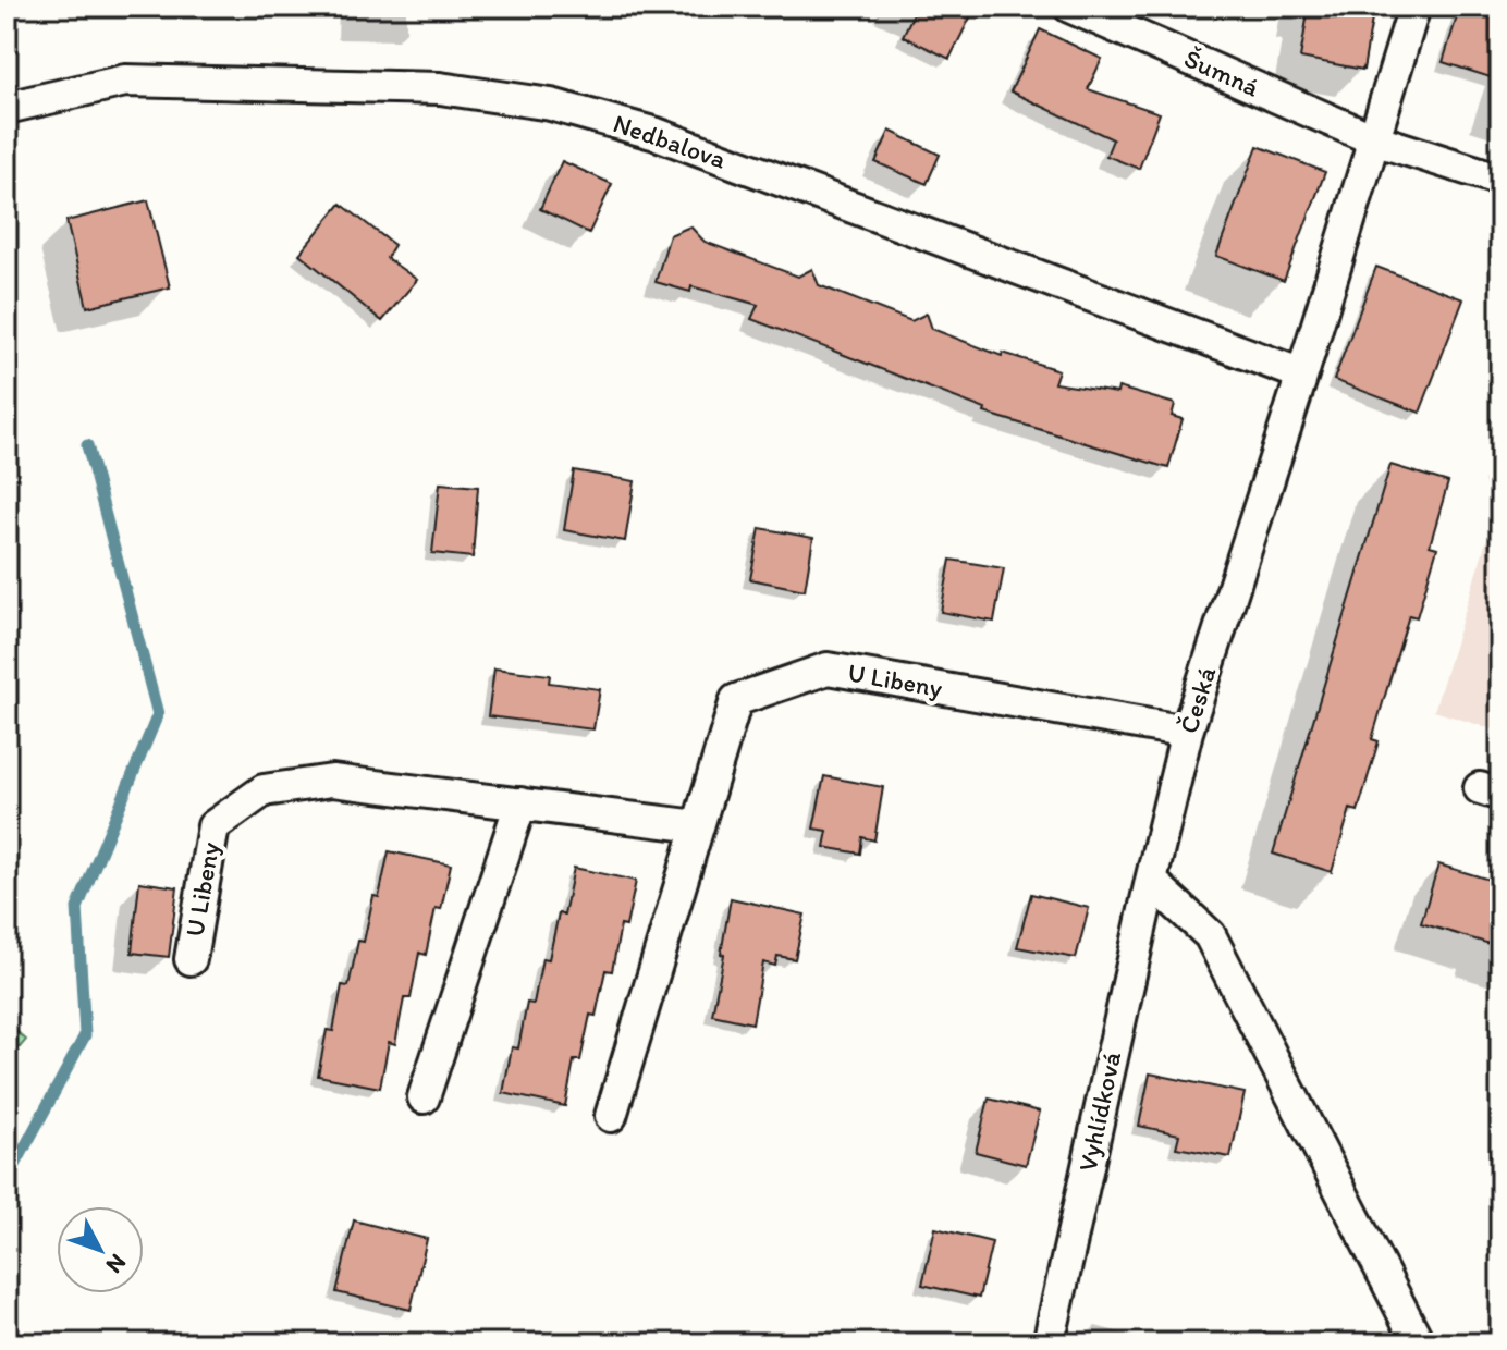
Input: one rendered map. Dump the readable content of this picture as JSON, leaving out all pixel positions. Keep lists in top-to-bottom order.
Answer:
{
  "streets": {
    "street": [
      "Šumná",
      "Nedbalova",
      "U Libeny",
      "Česká",
      "Vyhlídková"
    ]
  },
  "crossings": [
    ["Šumná", "Česká"],
    ["Nedbalova", "Česká"],
    ["U Libeny", "Česká"],
    ["Česká", "Vyhlídková"]
  ],
  "north": "bottom right"
}
